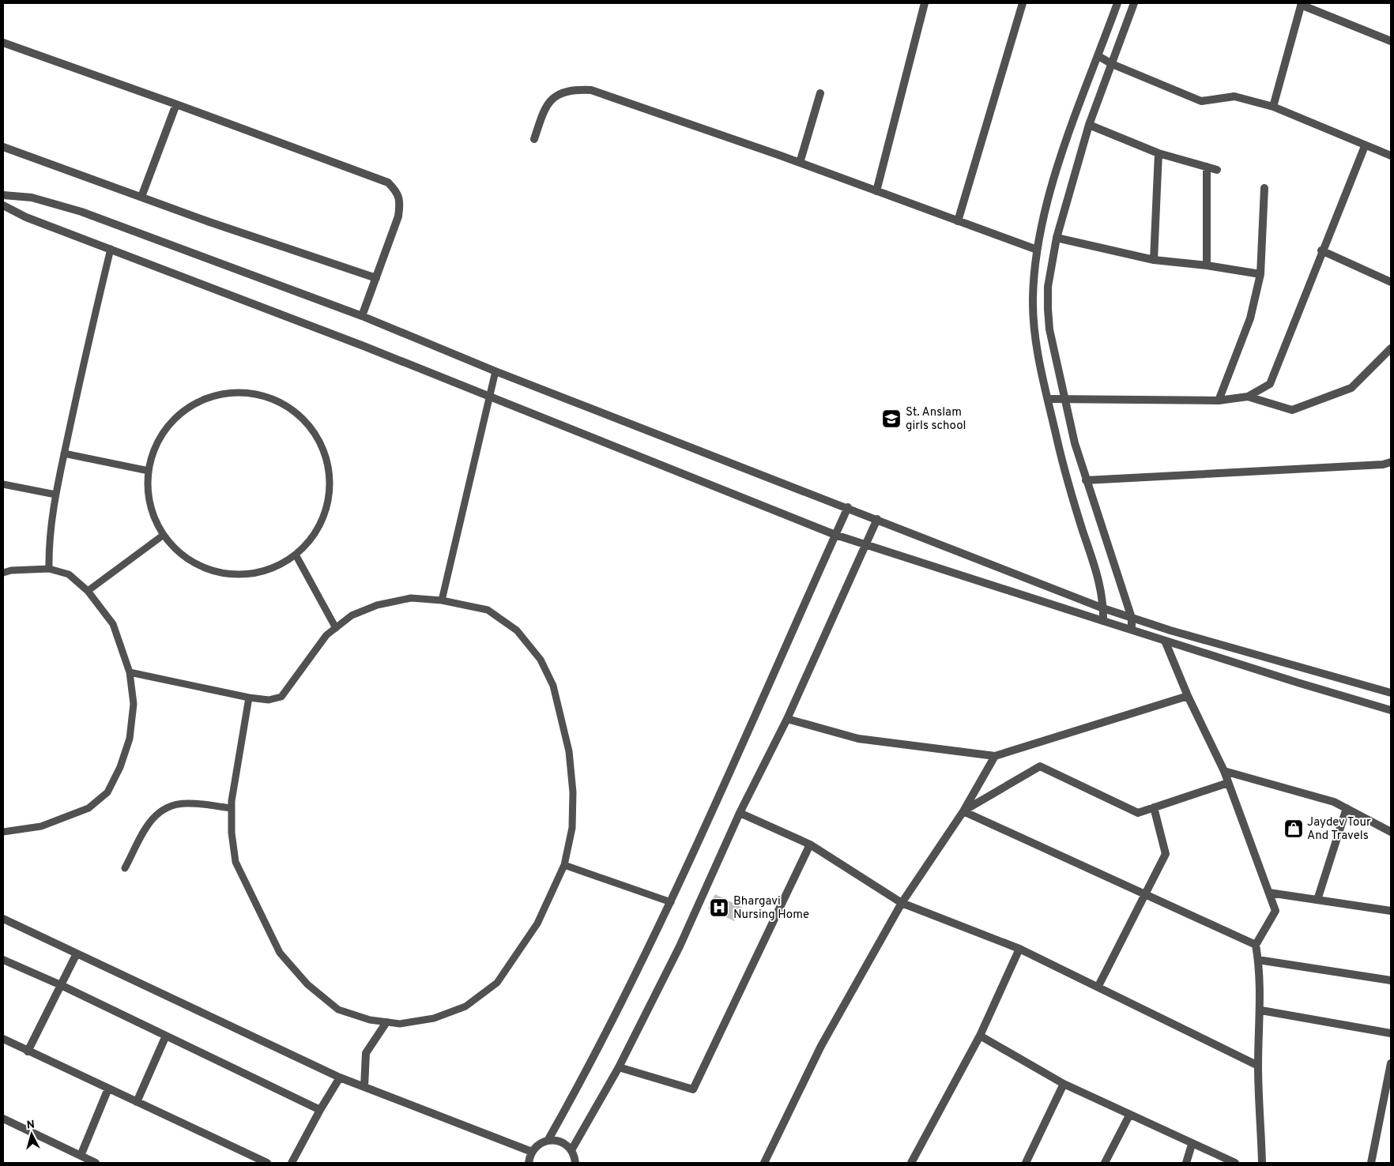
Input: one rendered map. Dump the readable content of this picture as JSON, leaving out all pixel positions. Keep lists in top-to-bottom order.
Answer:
{
  "places": {
    "school or university": ["St. Anslam girls school"],
    "shop": ["Jaydev Tour And Travels"],
    "hospital": ["Bhargavi Nursing Home"]
  },
  "north": "top"
}
